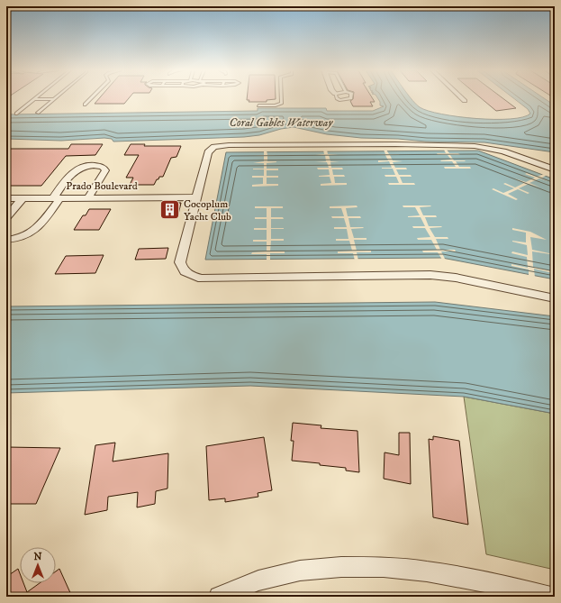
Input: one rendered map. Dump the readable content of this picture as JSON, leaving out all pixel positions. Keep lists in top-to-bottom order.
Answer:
{
  "streets": {
    "street": ["Prado Boulevard"]
  },
  "water": ["Coral Gables Waterway"],
  "places": {
    "building": ["Cocoplum Yacht Club"]
  },
  "north": "top"
}
